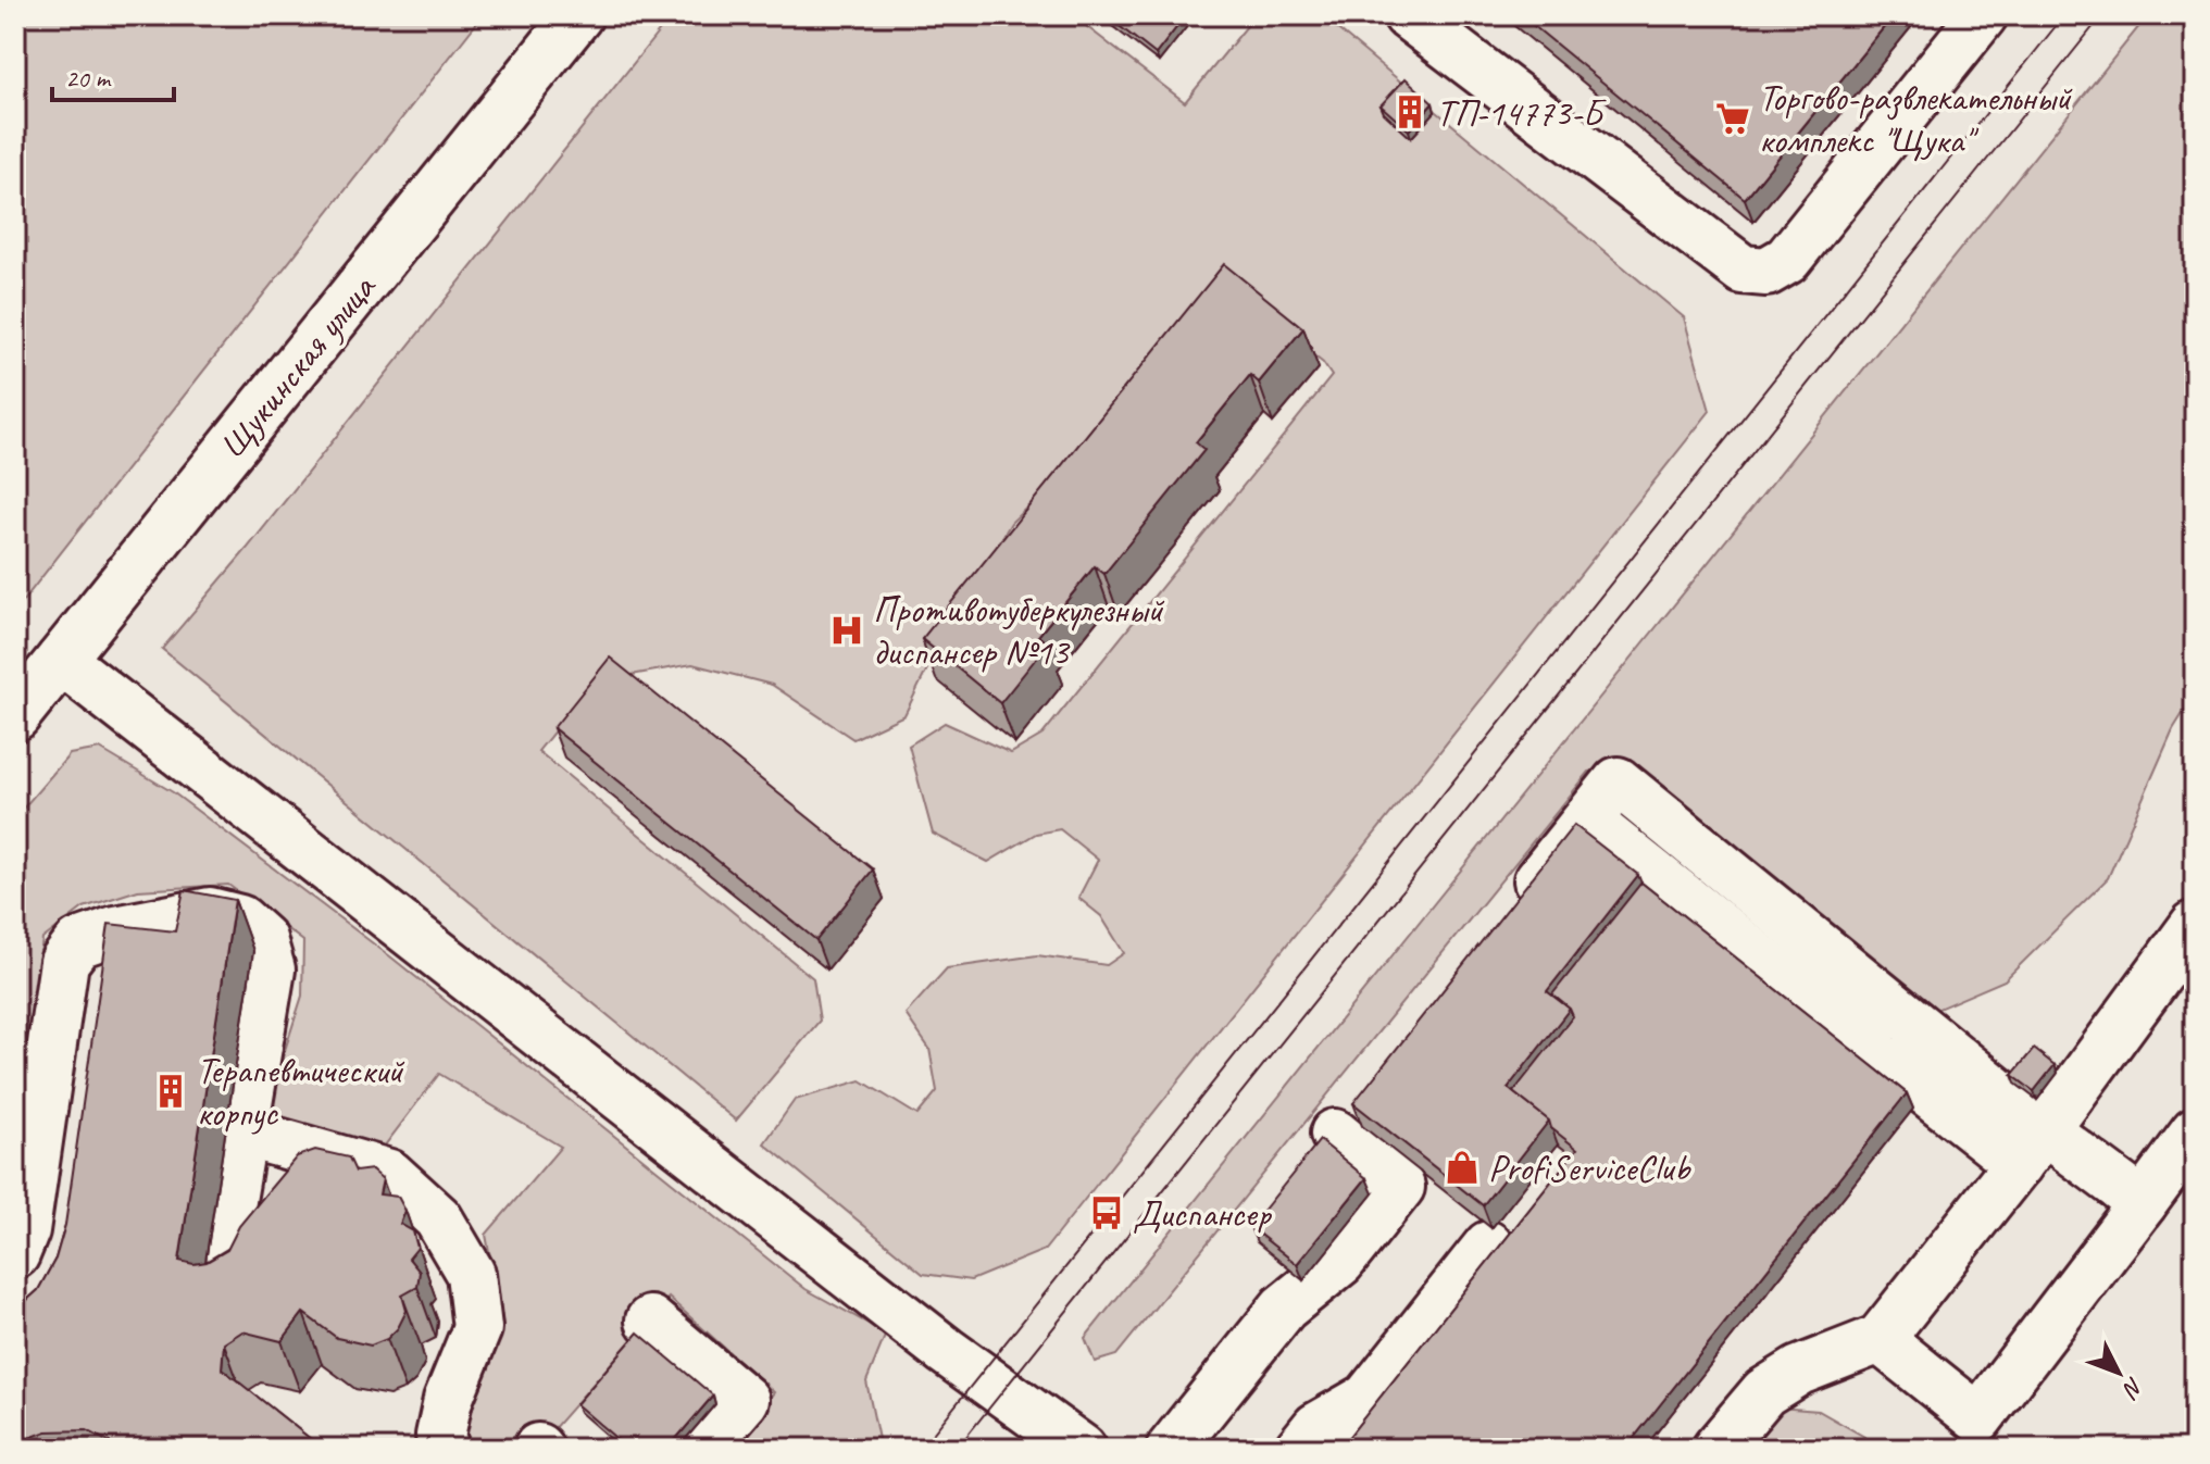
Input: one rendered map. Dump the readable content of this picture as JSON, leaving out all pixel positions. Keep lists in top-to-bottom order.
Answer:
{
  "streets": {
    "street": ["Щукинская улица"]
  },
  "places": {
    "building": ["ТП-14773-Б", "Терапевтический корпус"],
    "supermarket": ["Торгово-развлекательный комплекс \"Щука\""],
    "hospital": ["Противотуберкулезный диспансер №13"],
    "shop": ["ProfiServiceClub"],
    "bus stop": ["Диспансер"]
  },
  "scale_bar": "20 m",
  "north": "bottom right"
}
